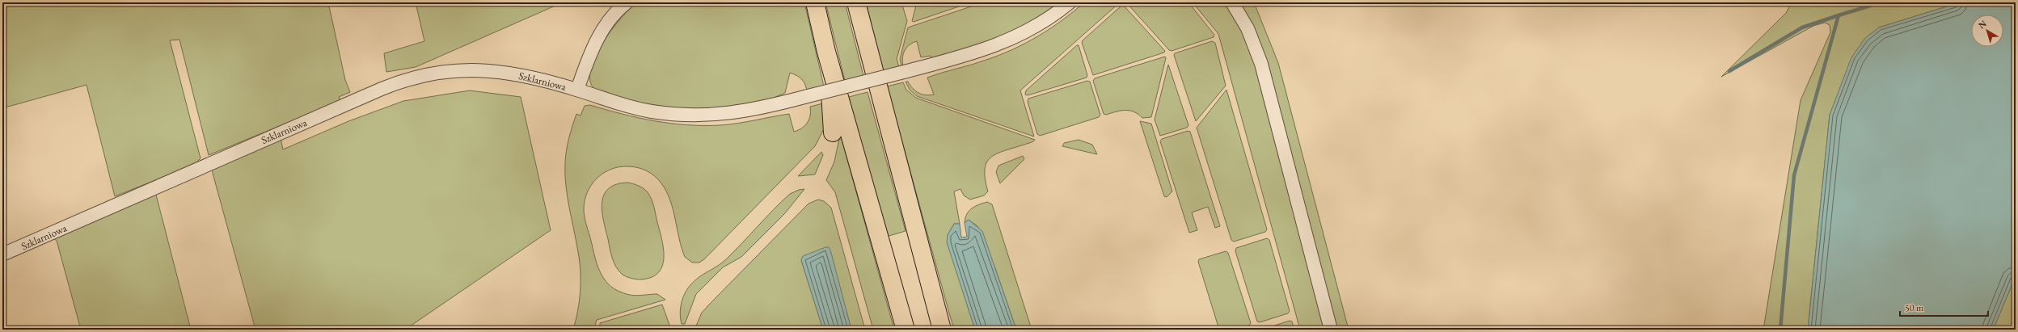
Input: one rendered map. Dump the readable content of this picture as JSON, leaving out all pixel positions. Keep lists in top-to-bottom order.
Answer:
{
  "streets": {
    "street": ["Szklarniowa"]
  },
  "scale_bar": "50 m",
  "north": "top left"
}
